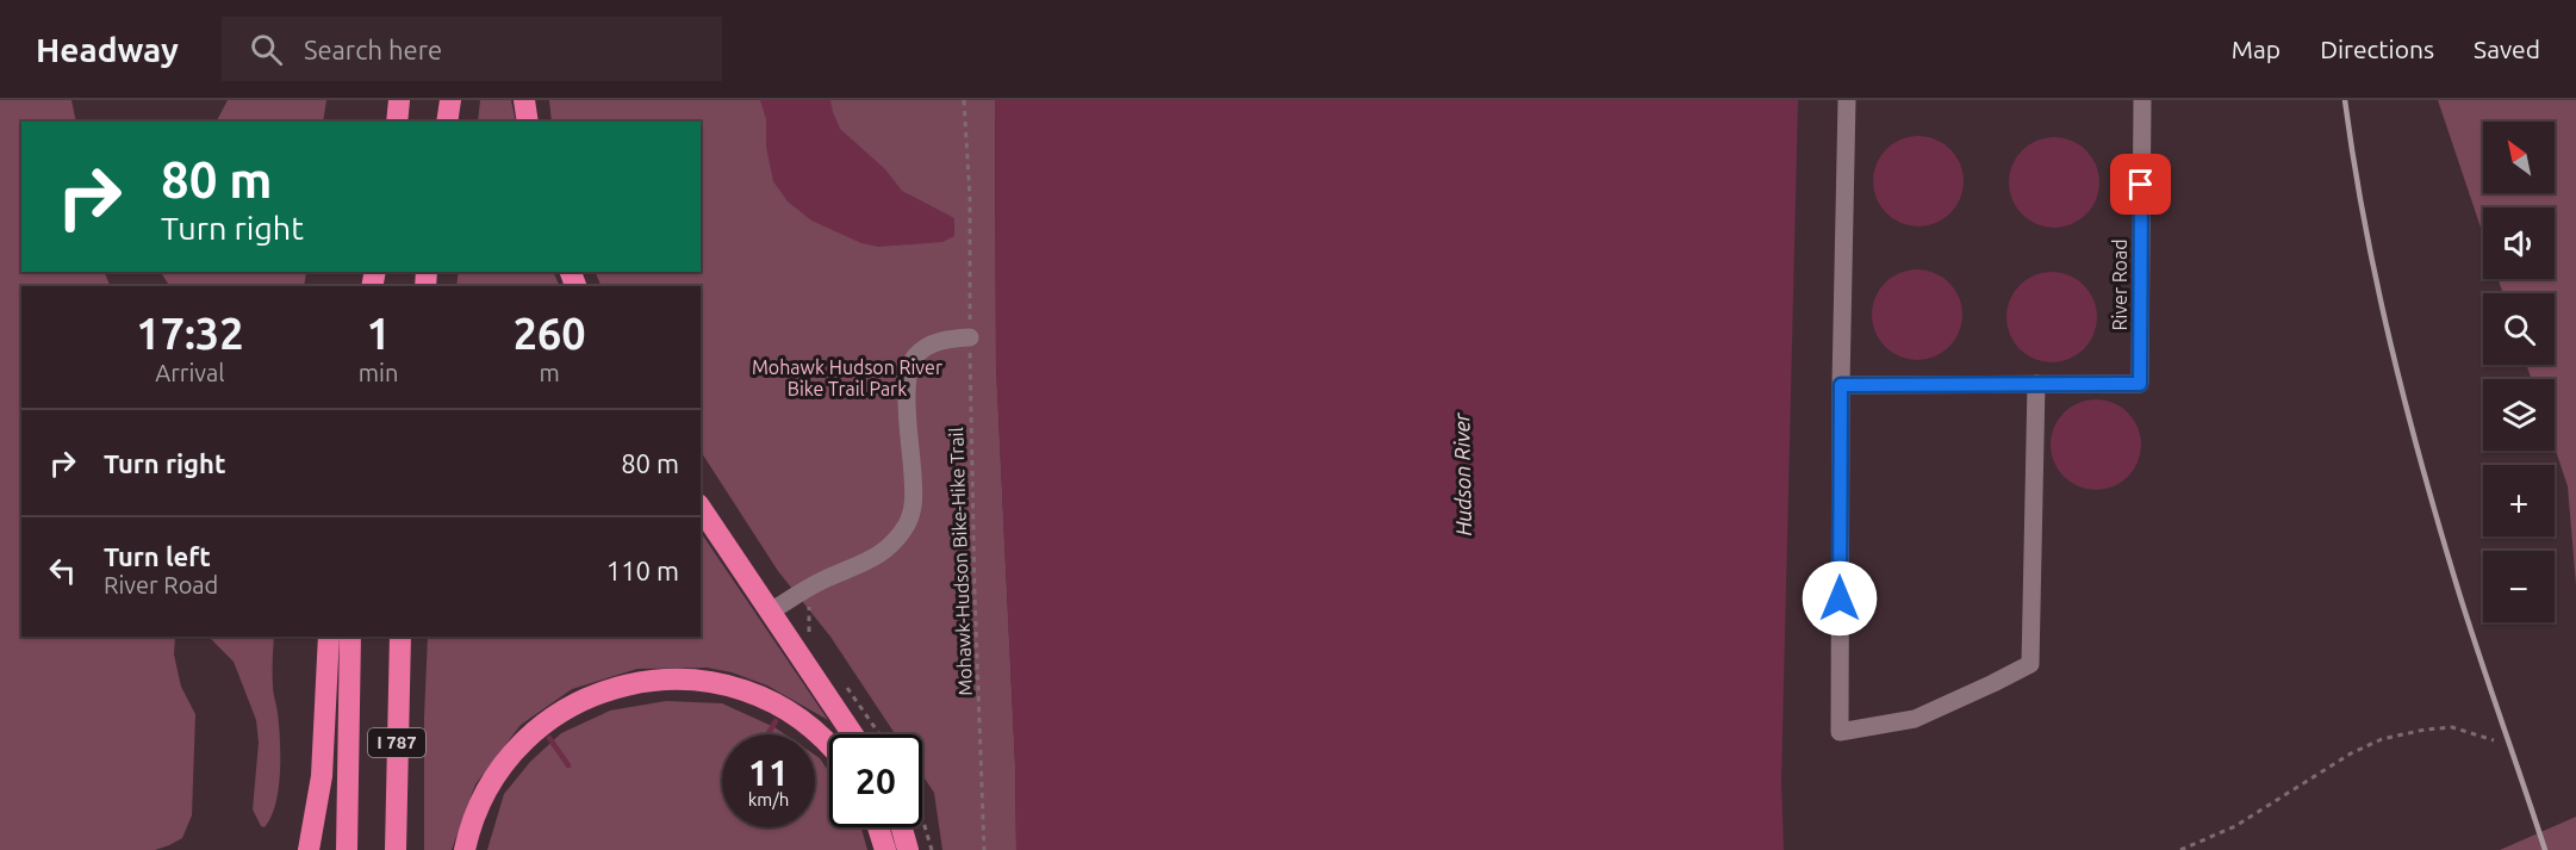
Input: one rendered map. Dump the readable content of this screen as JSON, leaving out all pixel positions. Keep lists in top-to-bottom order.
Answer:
{
  "streets": {
    "highway": ["I 787"],
    "street": ["River Road"],
    "path": ["Mohawk-Hudson Bike-Hike Trail"]
  },
  "water": ["Hudson River"],
  "parks": ["Mohawk Hudson River Bike Trail Park"],
  "north": "top left",
  "page": {
    "header": "Headway",
    "search": "Search here",
    "nav": ["Map", "Directions", "Saved"],
    "map_buttons": ["+", "−"],
    "turn": ["80 m", "Turn right"],
    "eta": [
      "17:32",
      "Arrival",
      "1",
      "min",
      "260",
      "m"
    ],
    "list": [
      {
        "name": "Turn right",
        "value": "80 m"
      },
      {
        "name": "Turn left",
        "note": "River Road",
        "value": "110 m"
      }
    ],
    "speed": "11 km/h",
    "limit": "20"
  }
}
